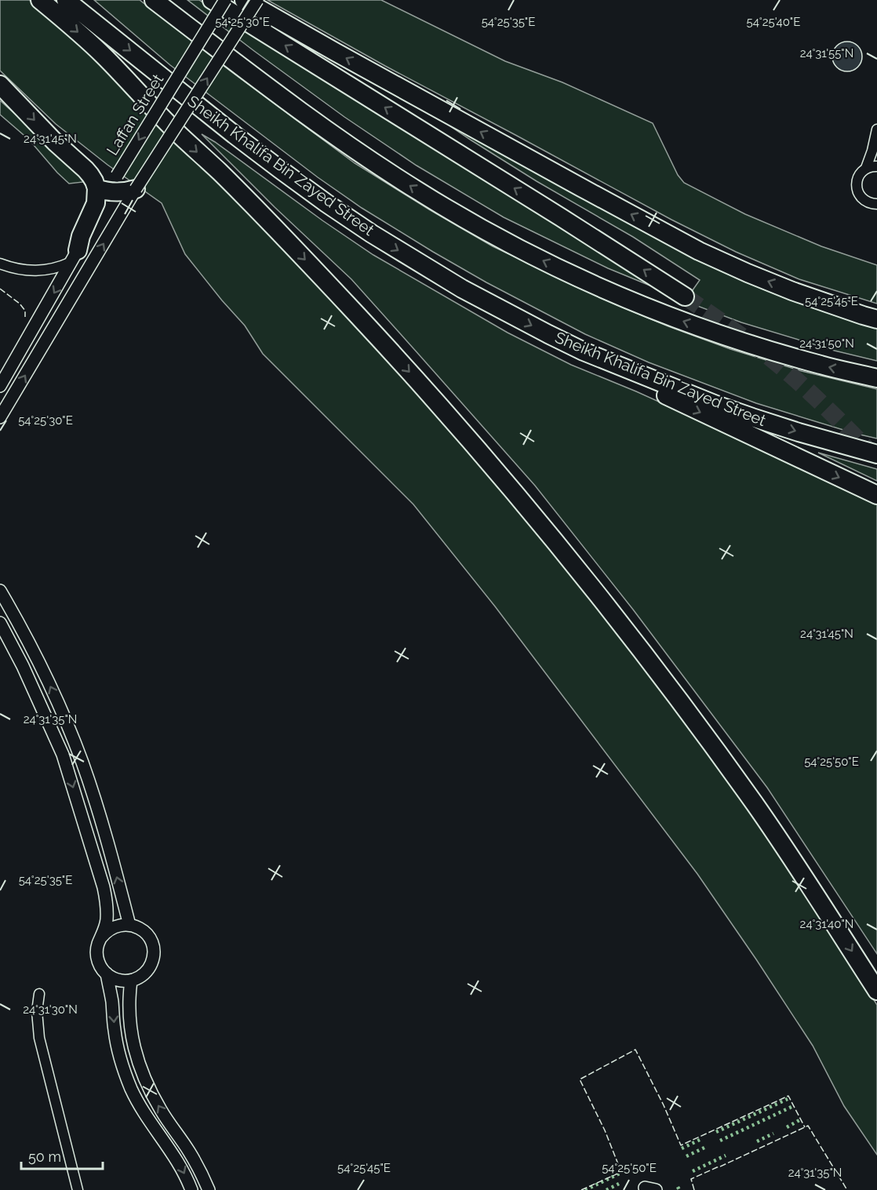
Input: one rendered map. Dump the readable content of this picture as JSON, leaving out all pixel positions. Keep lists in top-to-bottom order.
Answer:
{
  "streets": {
    "highway": ["Sheikh Khalifa Bin Zayed Street"],
    "street": ["Laffan Street"]
  },
  "scale_bar": "50 m",
  "coordinates": [
    "54°25'30\"E",
    "54°25'35\"E",
    "54°25'40\"E",
    "24°31'55\"N",
    "24°31'45\"N",
    "54°25'45\"E",
    "24°31'50\"N",
    "24°31'35\"N",
    "54°25'50\"E",
    "24°31'40\"N",
    "24°31'30\"N"
  ]
}
